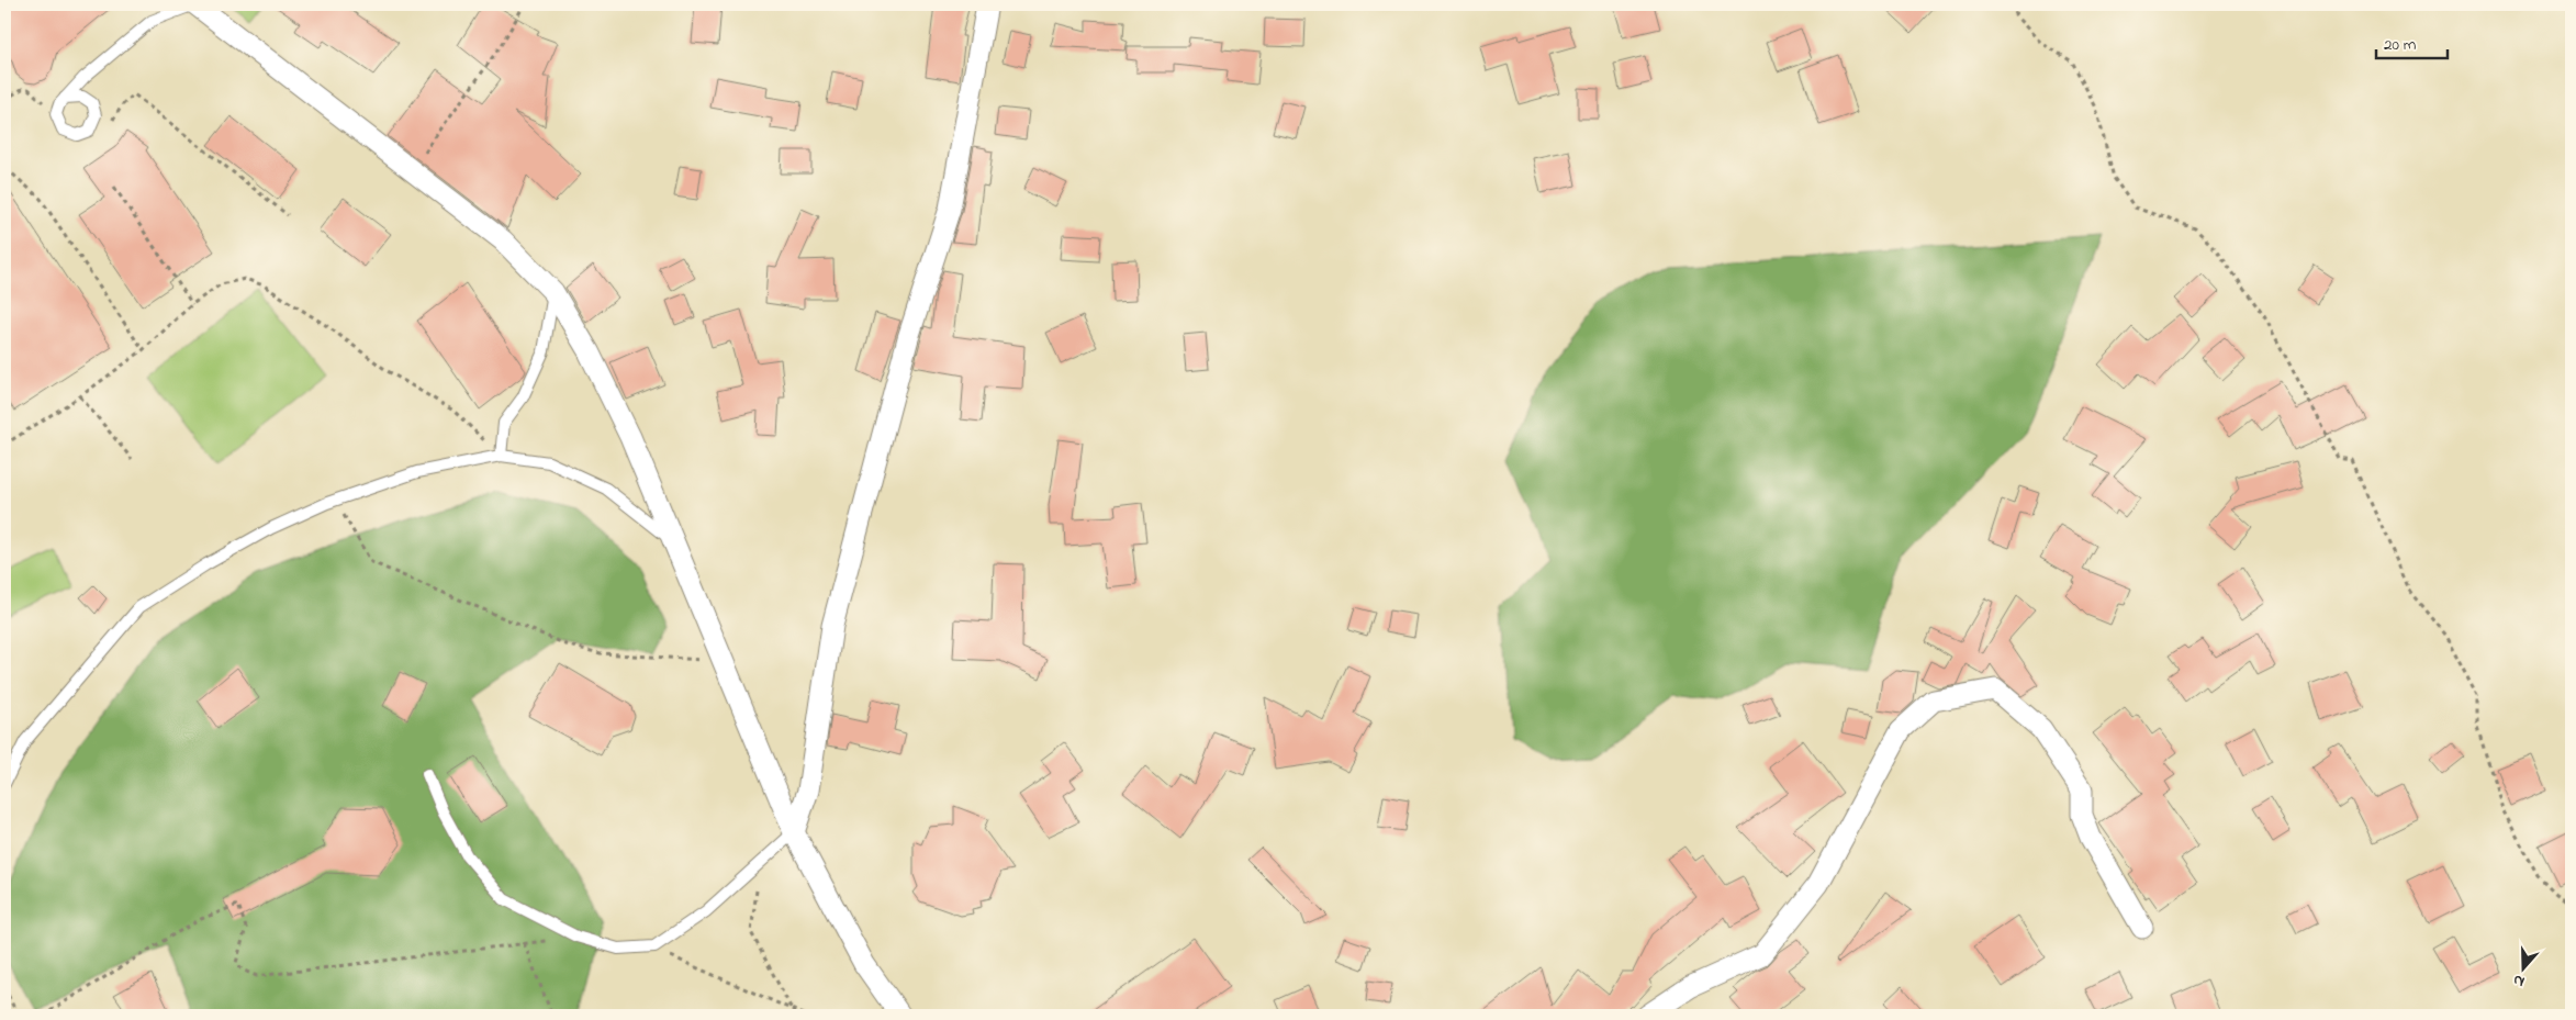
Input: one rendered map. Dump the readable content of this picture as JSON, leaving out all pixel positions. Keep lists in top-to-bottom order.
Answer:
{
  "scale_bar": "20 m",
  "north": "bottom"
}
